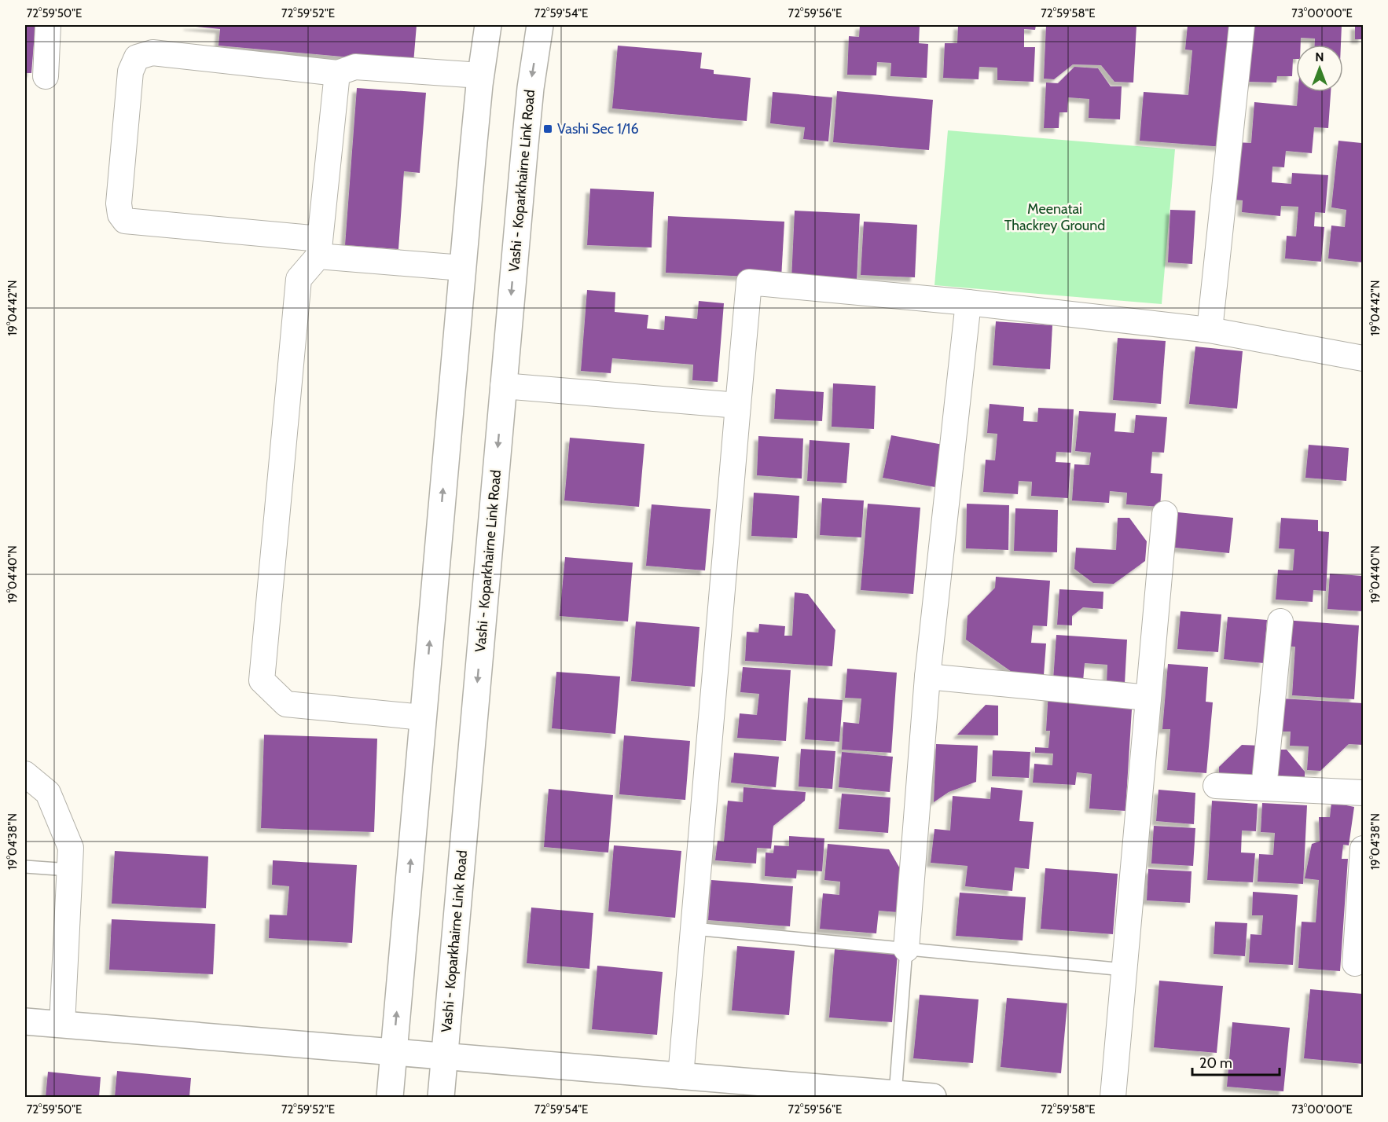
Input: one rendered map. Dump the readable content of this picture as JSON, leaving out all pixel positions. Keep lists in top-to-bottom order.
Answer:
{
  "streets": {
    "main road": ["Vashi - Koparkhairne Link Road"]
  },
  "parks": ["Meenatai Thackrey Ground"],
  "places": {
    "transit": ["Vashi Sec 1/16"]
  },
  "scale_bar": "20 m",
  "north": "top",
  "coordinates": [
    "72°59'50\"E",
    "72°59'52\"E",
    "72°59'54\"E",
    "72°59'56\"E",
    "72°59'58\"E",
    "73°00'00\"E",
    "19°04'42\"N",
    "19°04'40\"N",
    "19°04'38\"N"
  ]
}
